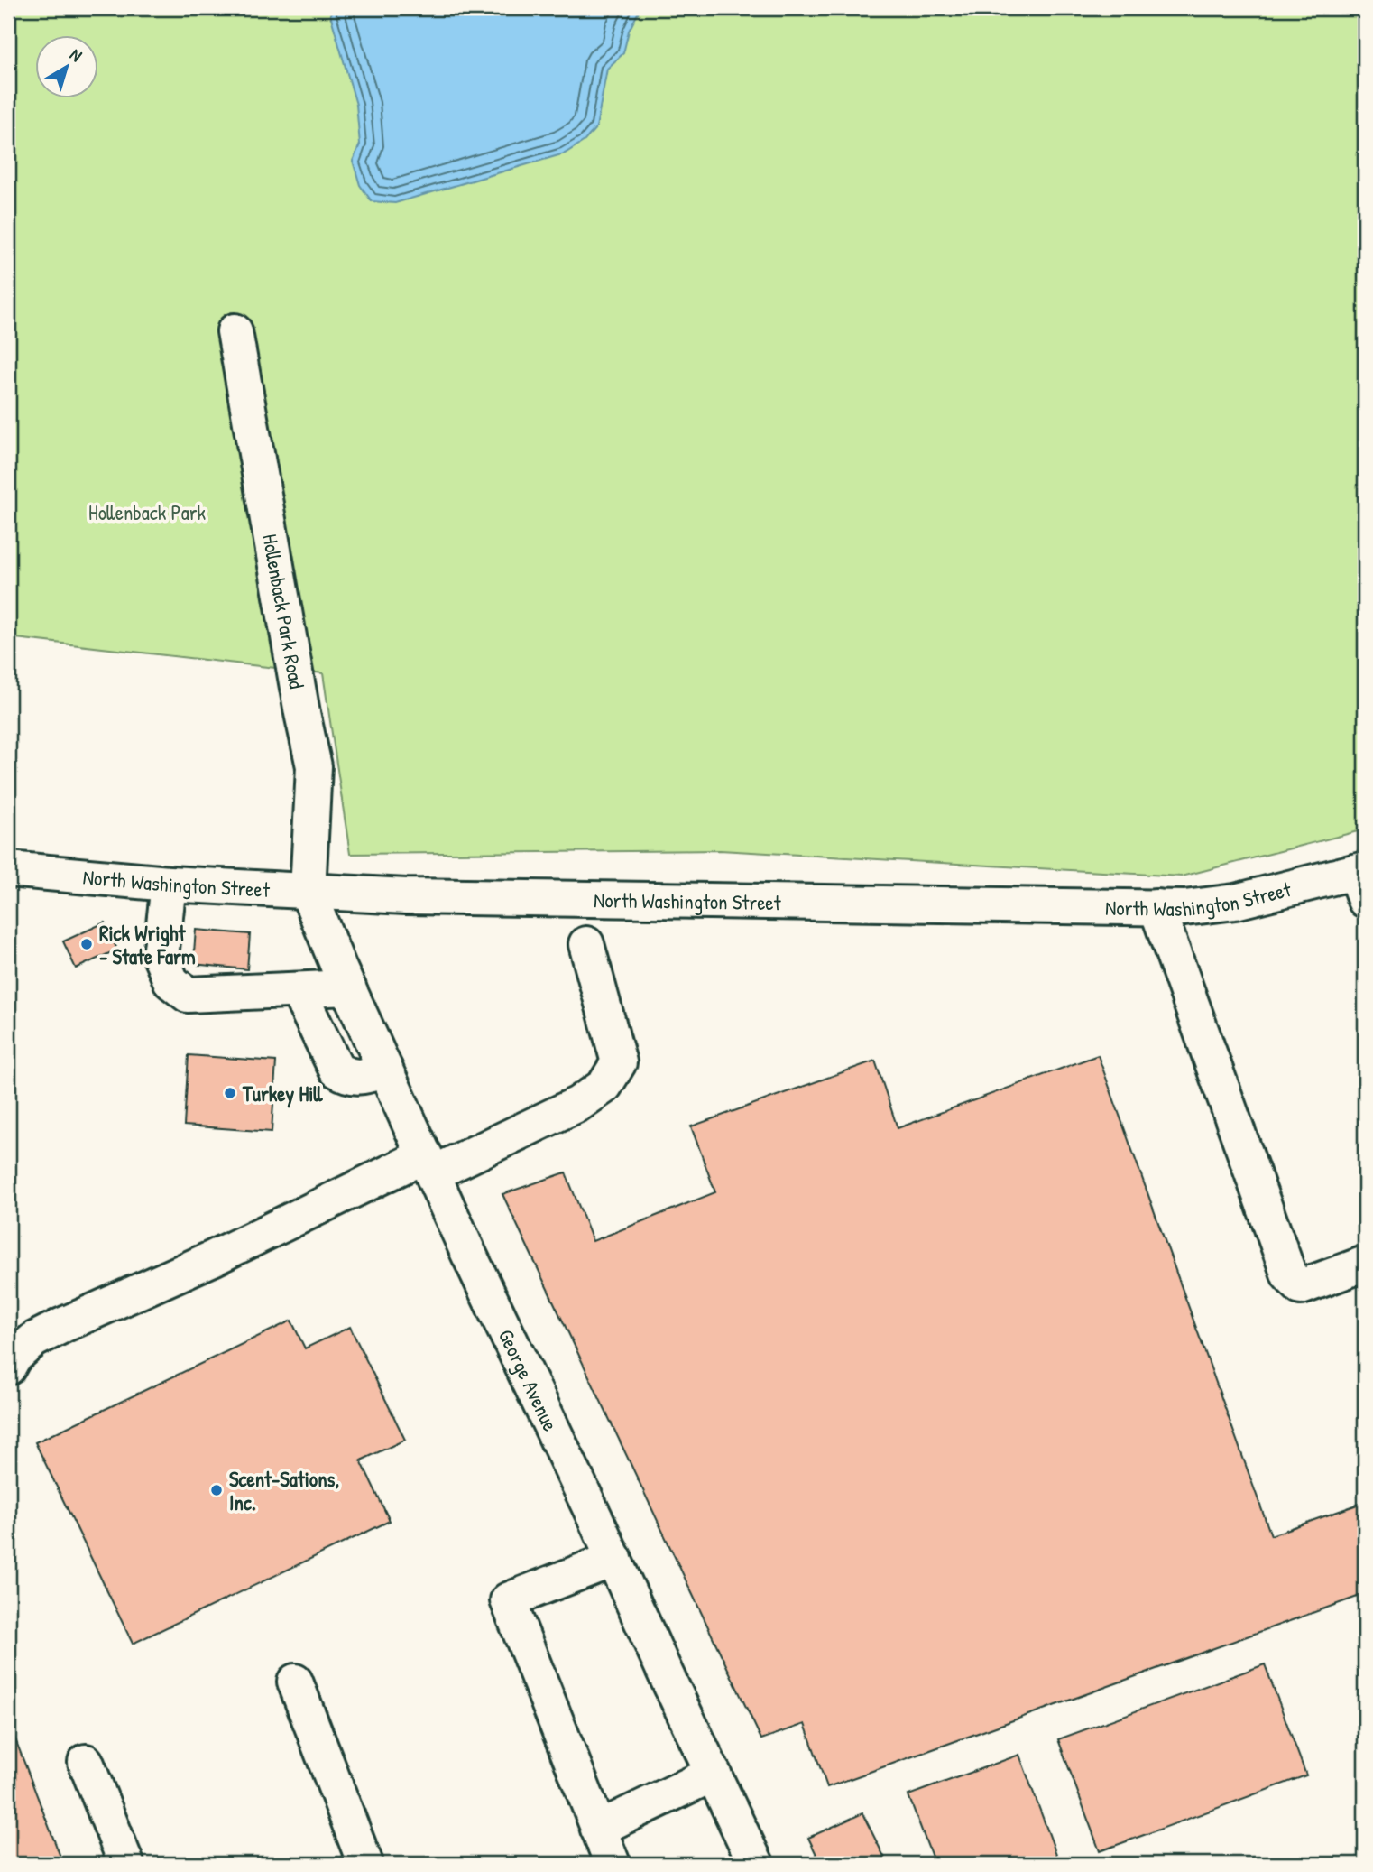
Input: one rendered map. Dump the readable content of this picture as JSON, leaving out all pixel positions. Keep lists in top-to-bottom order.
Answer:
{
  "streets": {
    "street": ["Hollenback Park Road", "North Washington Street", "George Avenue"]
  },
  "crossings": [
    ["Hollenback Park Road", "North Washington Street"],
    ["Hollenback Park Road", "George Avenue"],
    ["North Washington Street", "George Avenue"]
  ],
  "parks": ["Hollenback Park"],
  "places": ["Rick Wright - State Farm", "Turkey Hill", "Scent-Sations, Inc."],
  "north": "top right"
}
